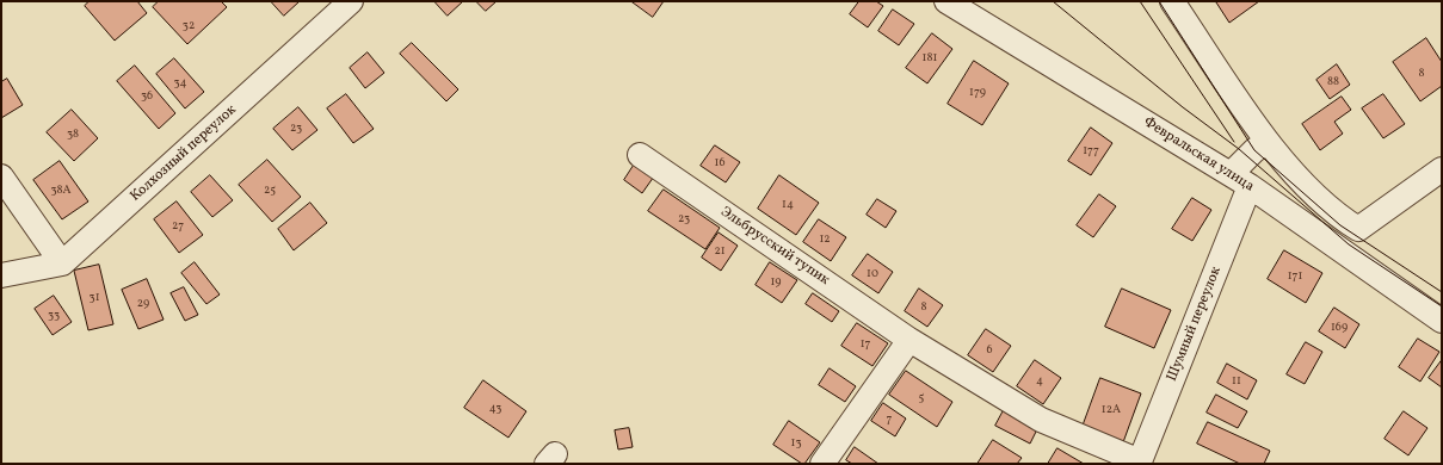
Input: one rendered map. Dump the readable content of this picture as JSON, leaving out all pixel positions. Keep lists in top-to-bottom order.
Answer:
{
  "streets": {
    "street": [
      "Колхозный переулок",
      "Февральская улица",
      "Эльбрусский тупик",
      "Шумный переулок"
    ]
  },
  "crossings": [
    ["Февральская улица", "Шумный переулок"],
    ["Эльбрусский тупик", "Шумный переулок"]
  ],
  "house_numbers": [
    "32",
    "181",
    "8",
    "88",
    "34",
    "179",
    "36",
    "23",
    "38",
    "177",
    "16",
    "38А",
    "25",
    "14",
    "23",
    "27",
    "12",
    "21",
    "10",
    "171",
    "19",
    "31",
    "29",
    "8",
    "33",
    "169",
    "17",
    "6",
    "4",
    "11",
    "5",
    "43",
    "12А",
    "7",
    "13"
  ]
}
